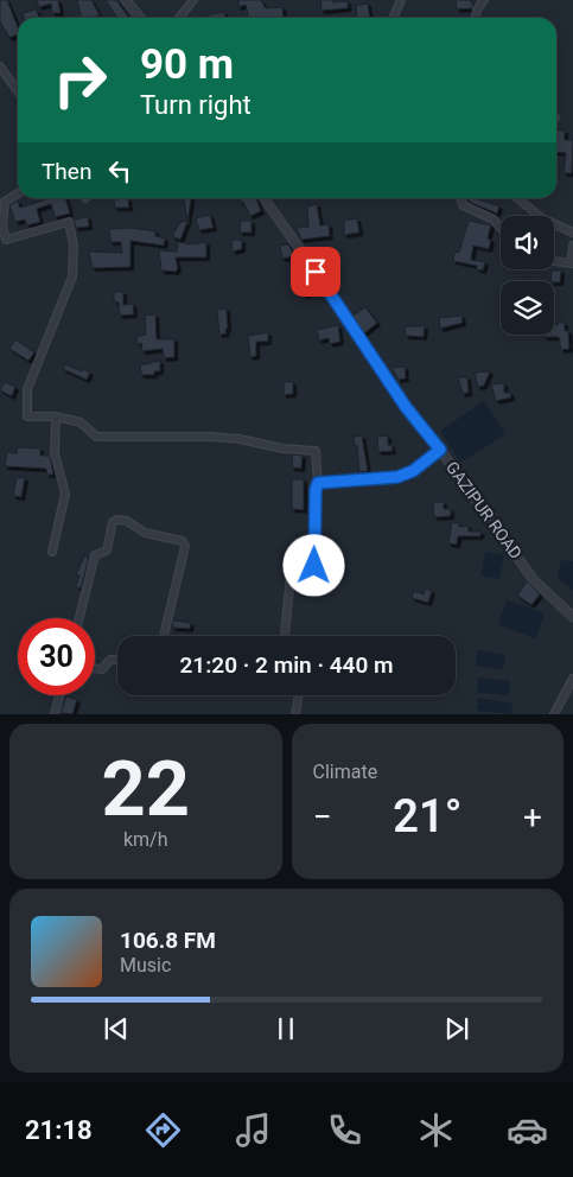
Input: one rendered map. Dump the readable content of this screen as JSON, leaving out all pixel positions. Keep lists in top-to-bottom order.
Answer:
{
  "streets": {
    "street": ["GAZIPUR ROAD"]
  },
  "page": {
    "turn": ["90 m", "Turn right"],
    "then": "Then",
    "limit": "30",
    "trip": "21:20 · 2 min · 440 m",
    "tile": [
      ["22", "km/h"],
      "Climate"
    ],
    "heat": ["−", "21°", "+"],
    "song": ["106.8 FM", "Music"],
    "tabs": "21:18"
  }
}
